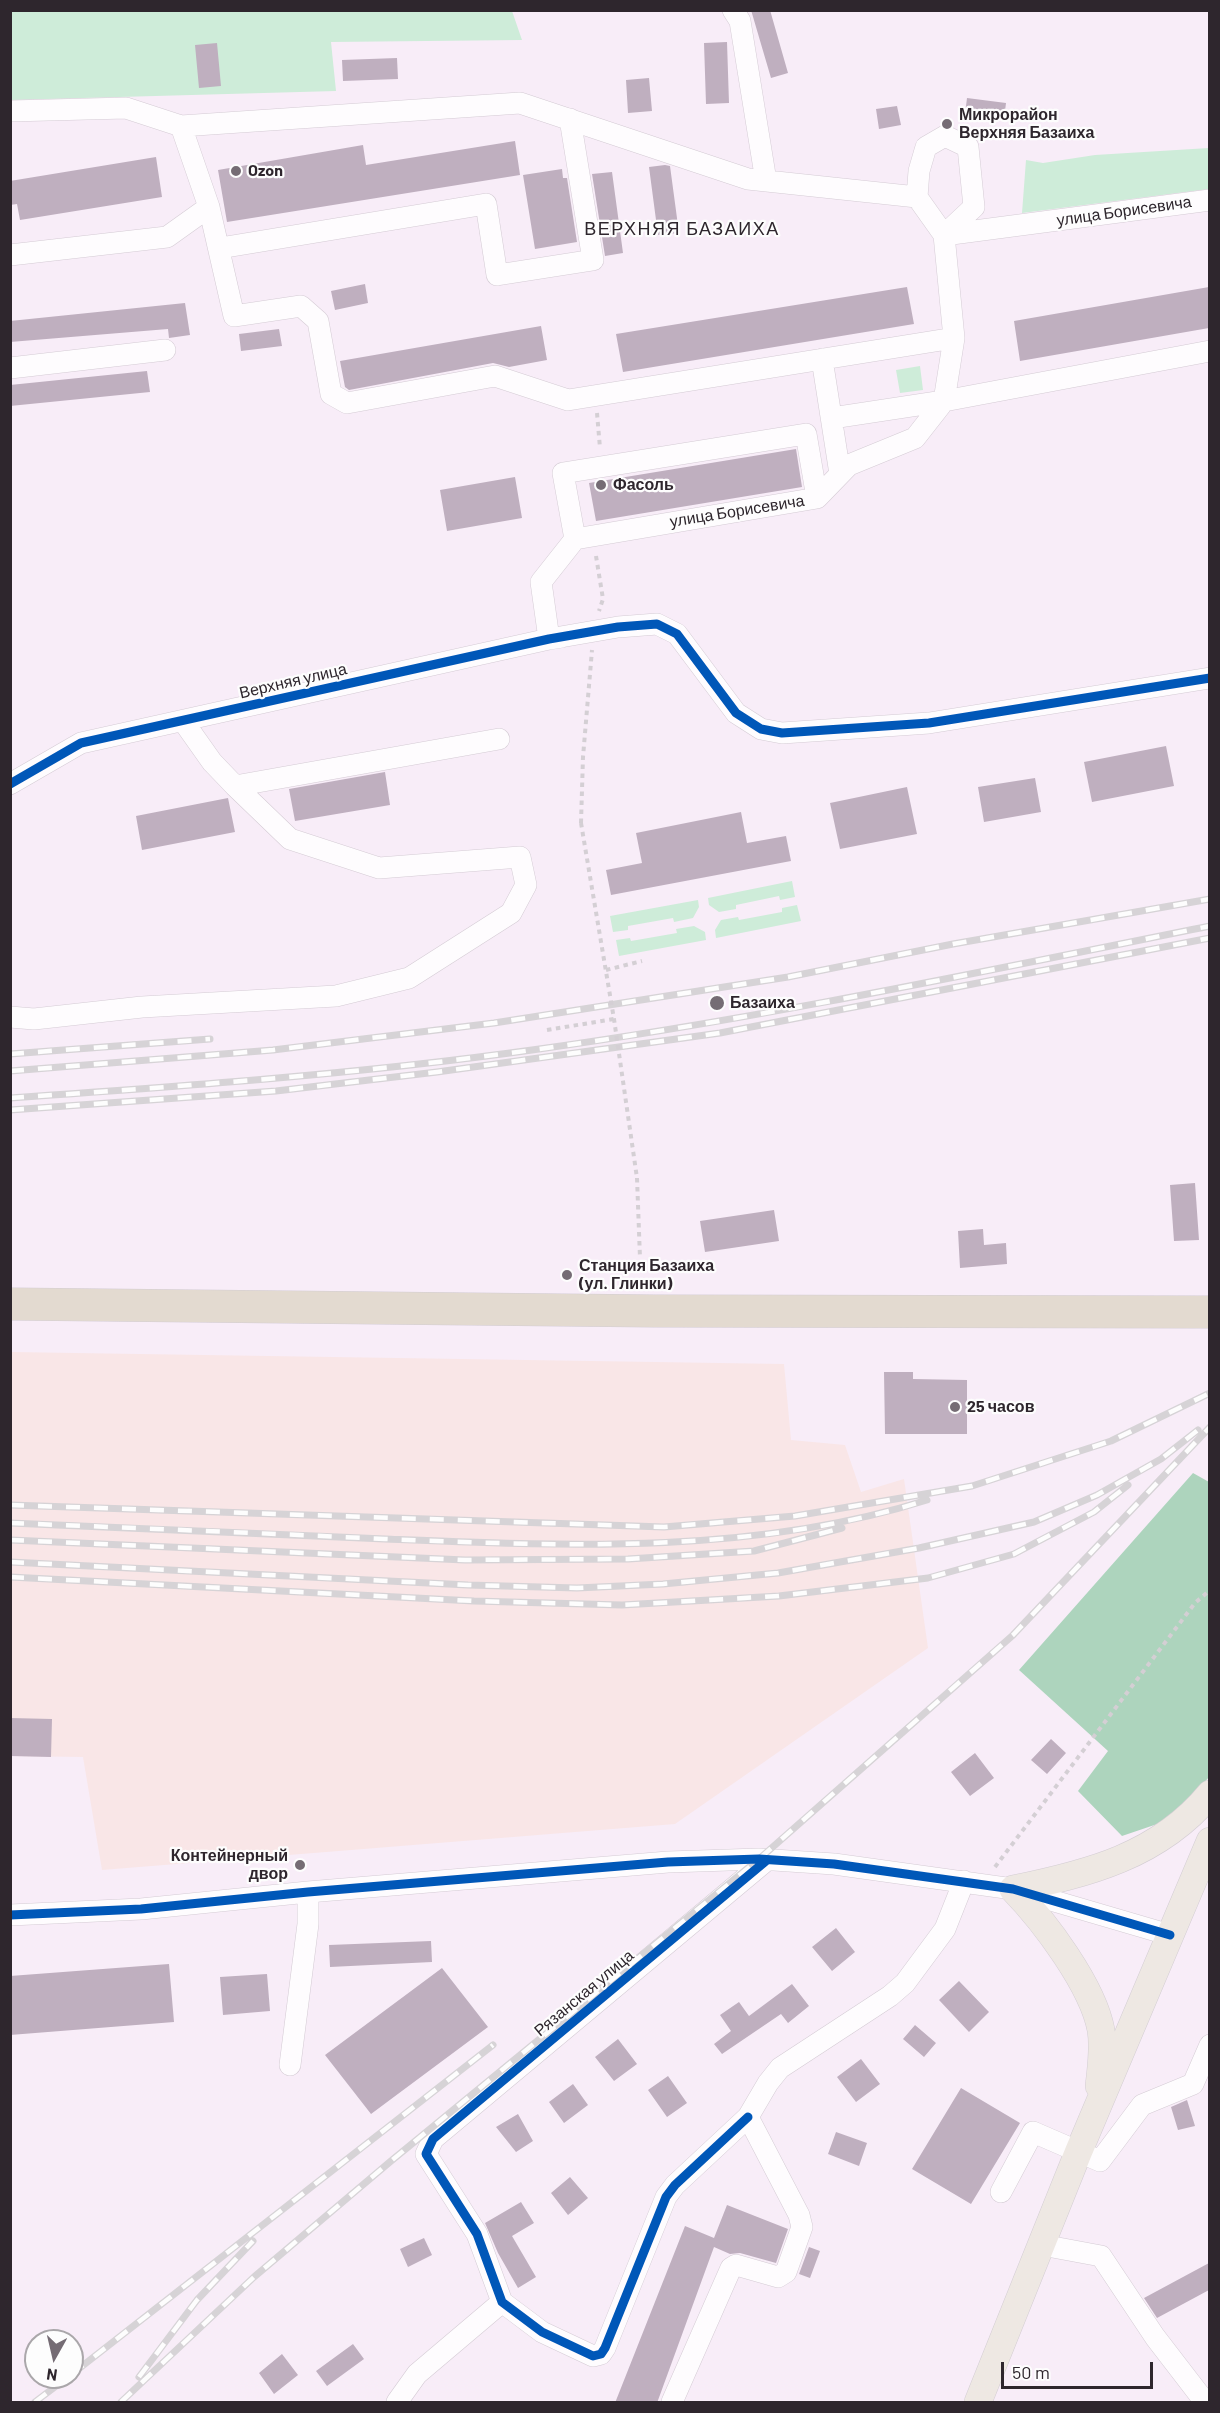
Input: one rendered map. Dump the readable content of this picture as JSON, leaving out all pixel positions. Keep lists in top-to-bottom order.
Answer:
{
  "streets": {
    "street": ["улица Борисевича", "Верхняя улица", "Рязанская улица"]
  },
  "districts": ["ВЕРХНЯЯ БАЗАИХА"],
  "places": [
    "Микрорайон Верхняя Базаиха",
    "Ozon",
    "Фасоль",
    "Базаиха",
    "Станция Базаиха (ул. Глинки)",
    "25 часов",
    "Контейнерный двор"
  ],
  "scale_bar": "50 m",
  "north": "bottom"
}
